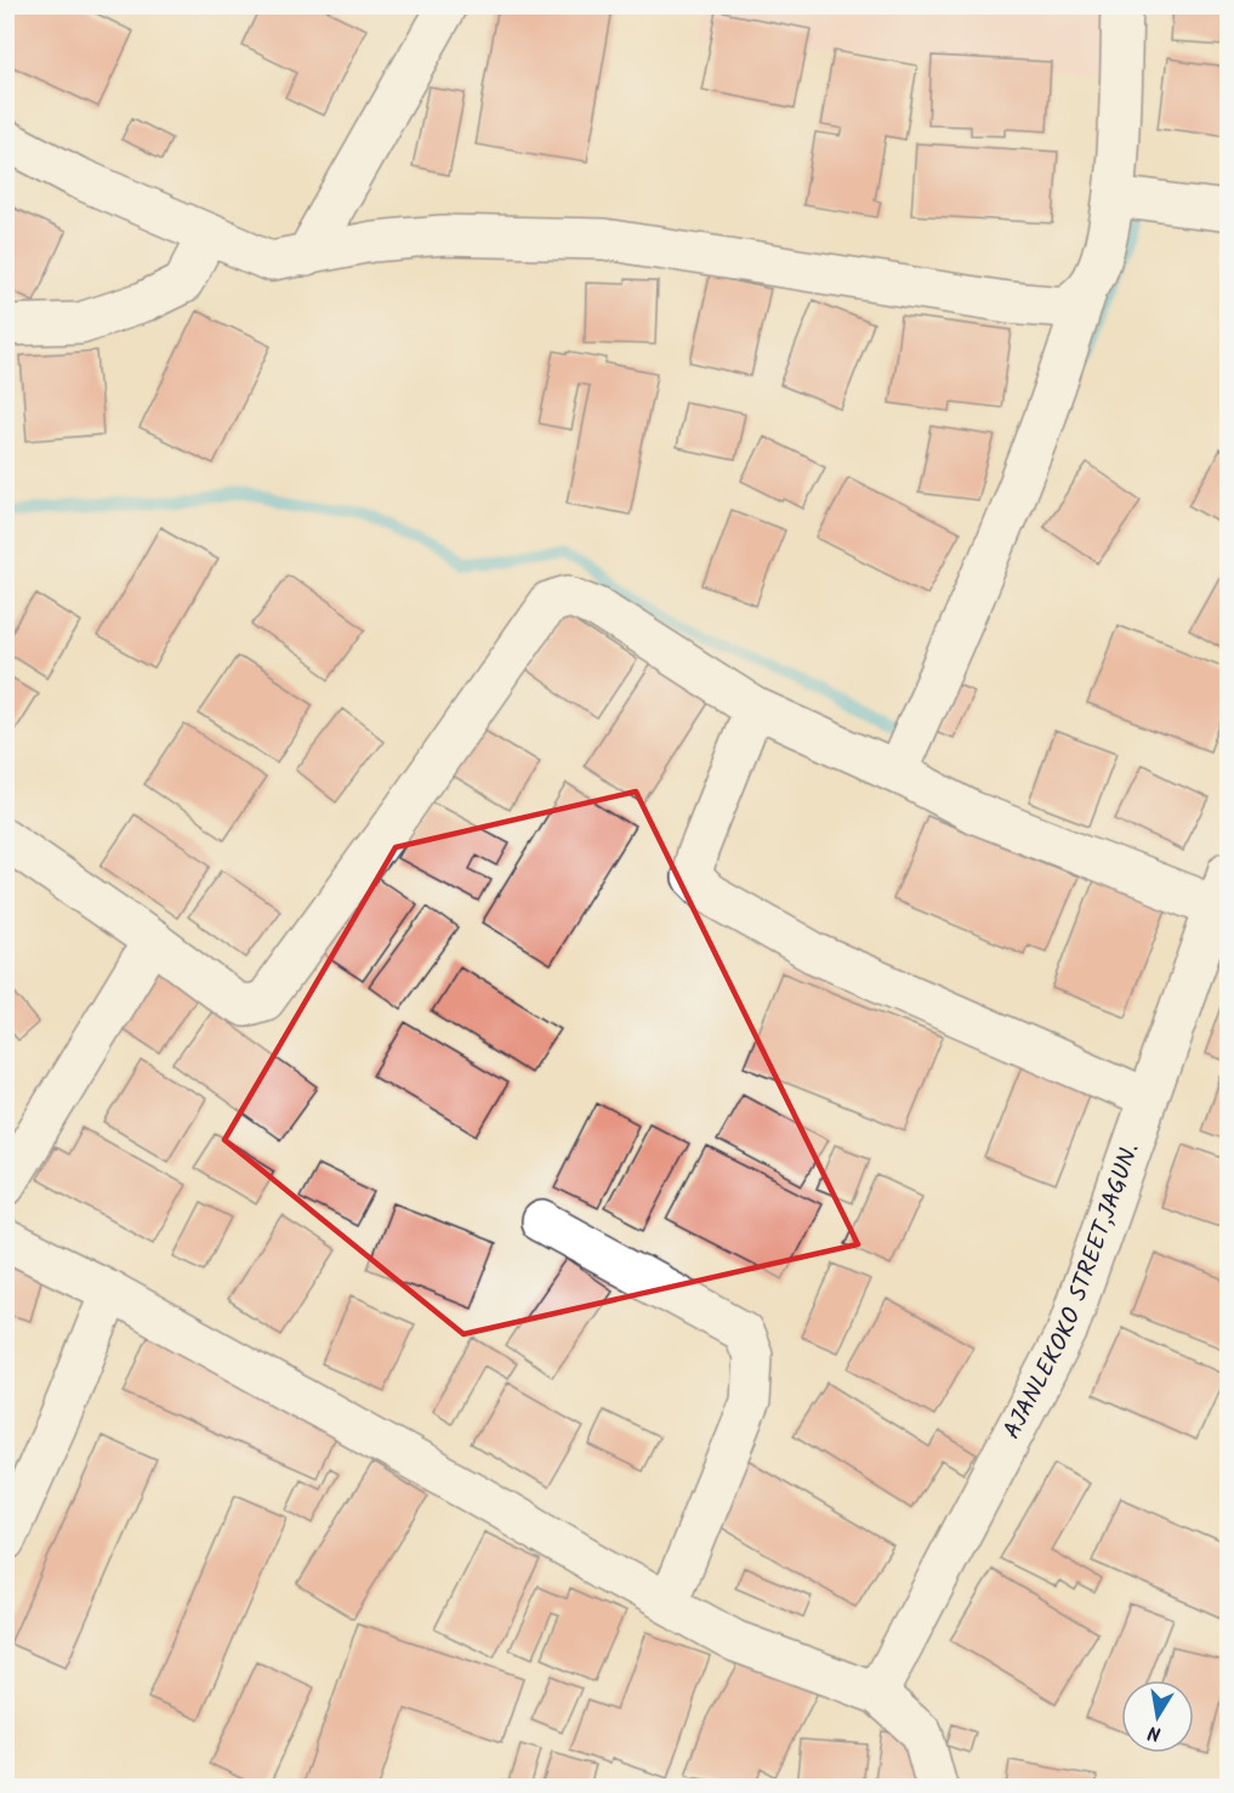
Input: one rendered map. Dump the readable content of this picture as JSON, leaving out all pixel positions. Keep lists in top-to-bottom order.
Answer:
{
  "streets": {
    "street": ["AJANLEKOKO STREET,JAGUN."]
  },
  "north": "bottom"
}
